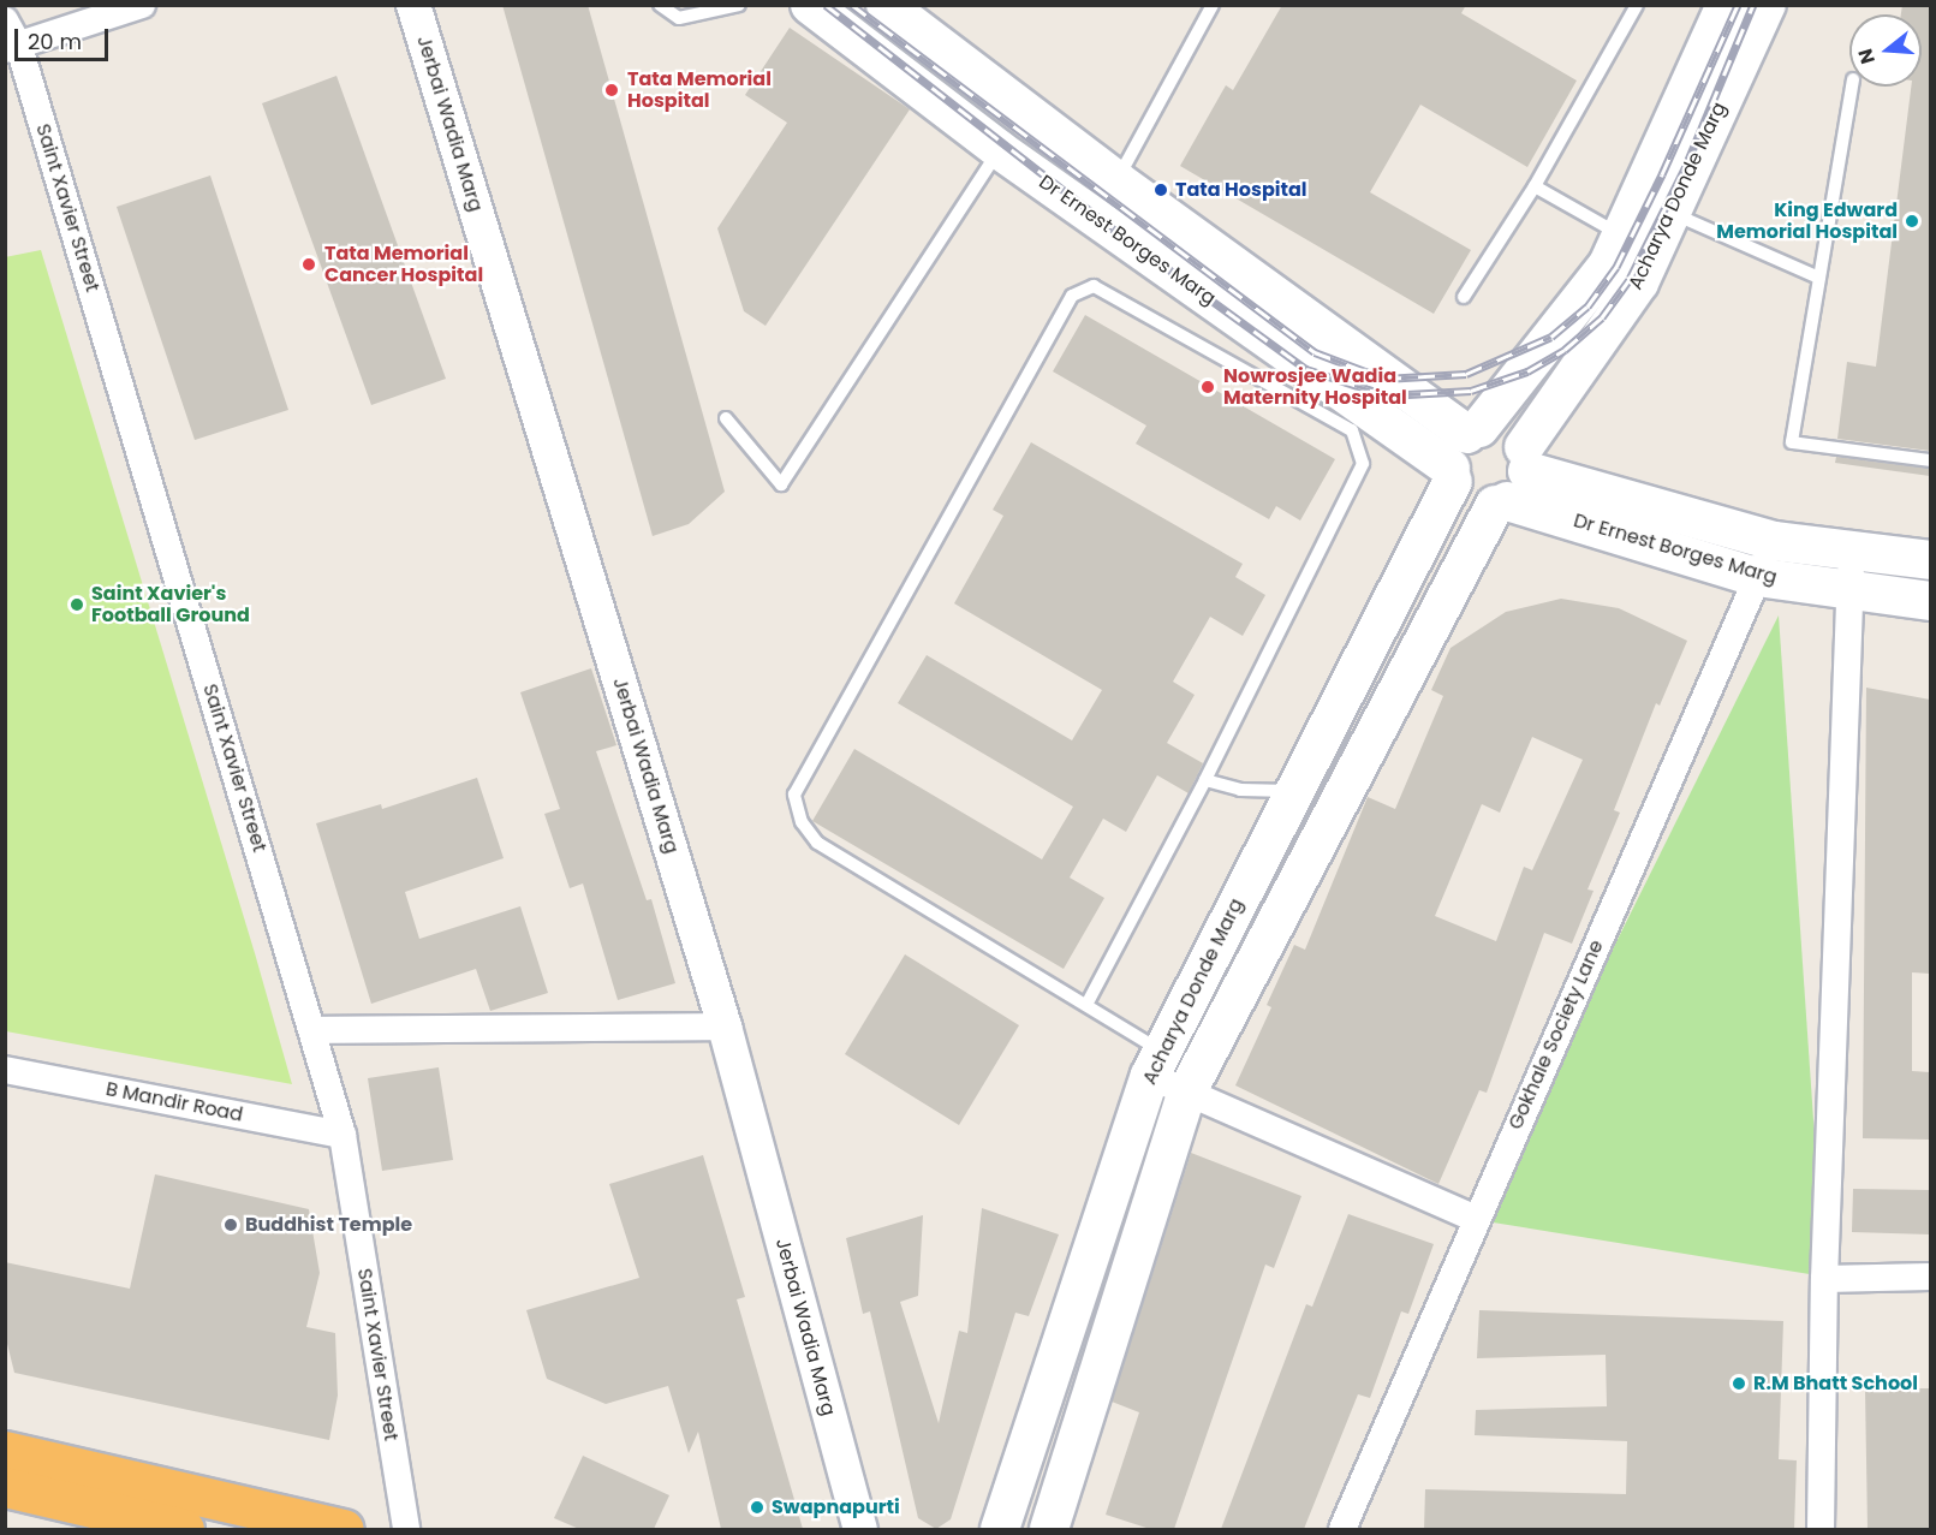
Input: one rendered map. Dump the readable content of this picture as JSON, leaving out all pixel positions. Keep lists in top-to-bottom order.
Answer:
{
  "streets": {
    "main road": ["Acharya Donde Marg", "Dr Ernest Borges Marg"],
    "street": [
      "Jerbai Wadia Marg",
      "Saint Xavier Street",
      "Gokhale Society Lane",
      "B Mandir Road"
    ]
  },
  "crossings": [
    ["Acharya Donde Marg", "Dr Ernest Borges Marg"],
    ["Saint Xavier Street", "B Mandir Road"],
    ["Dr Ernest Borges Marg", "Gokhale Society Lane"]
  ],
  "places": [
    "Tata Memorial Hospital",
    "Tata Hospital",
    "King Edward Memorial Hospital",
    "Tata Memorial Cancer Hospital",
    "Nowrosjee Wadia Maternity Hospital",
    "Saint Xavier's Football Ground",
    "Buddhist Temple",
    "R.M Bhatt School",
    "Swapnapurti"
  ],
  "scale_bar": "20 m",
  "north": "left"
}
